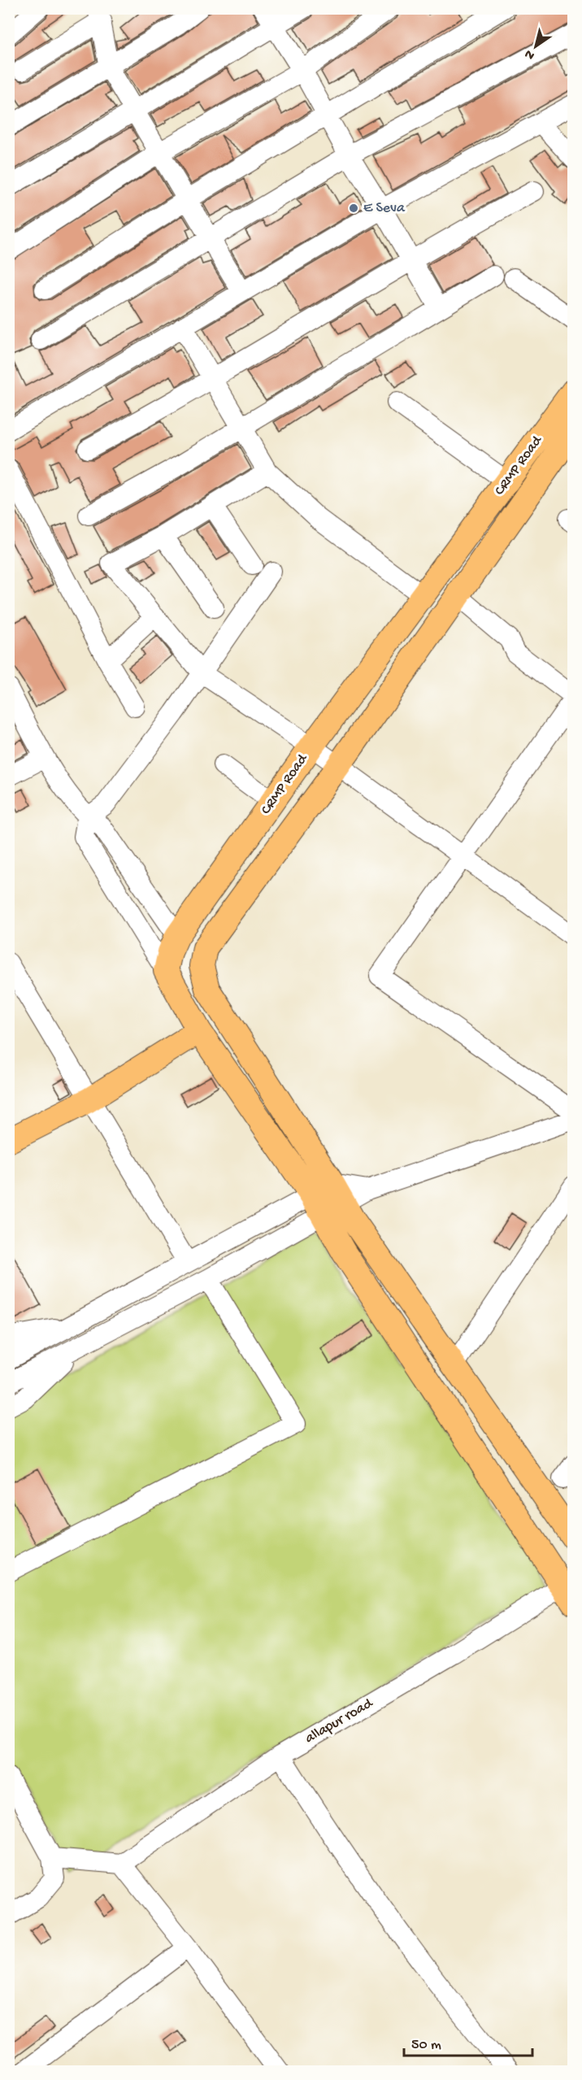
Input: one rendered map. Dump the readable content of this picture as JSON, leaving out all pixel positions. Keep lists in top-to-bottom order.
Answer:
{
  "streets": {
    "main road": ["CRMP Road"],
    "street": ["allapur road"]
  },
  "places": ["E Seva"],
  "scale_bar": "50 m",
  "north": "bottom left"
}
